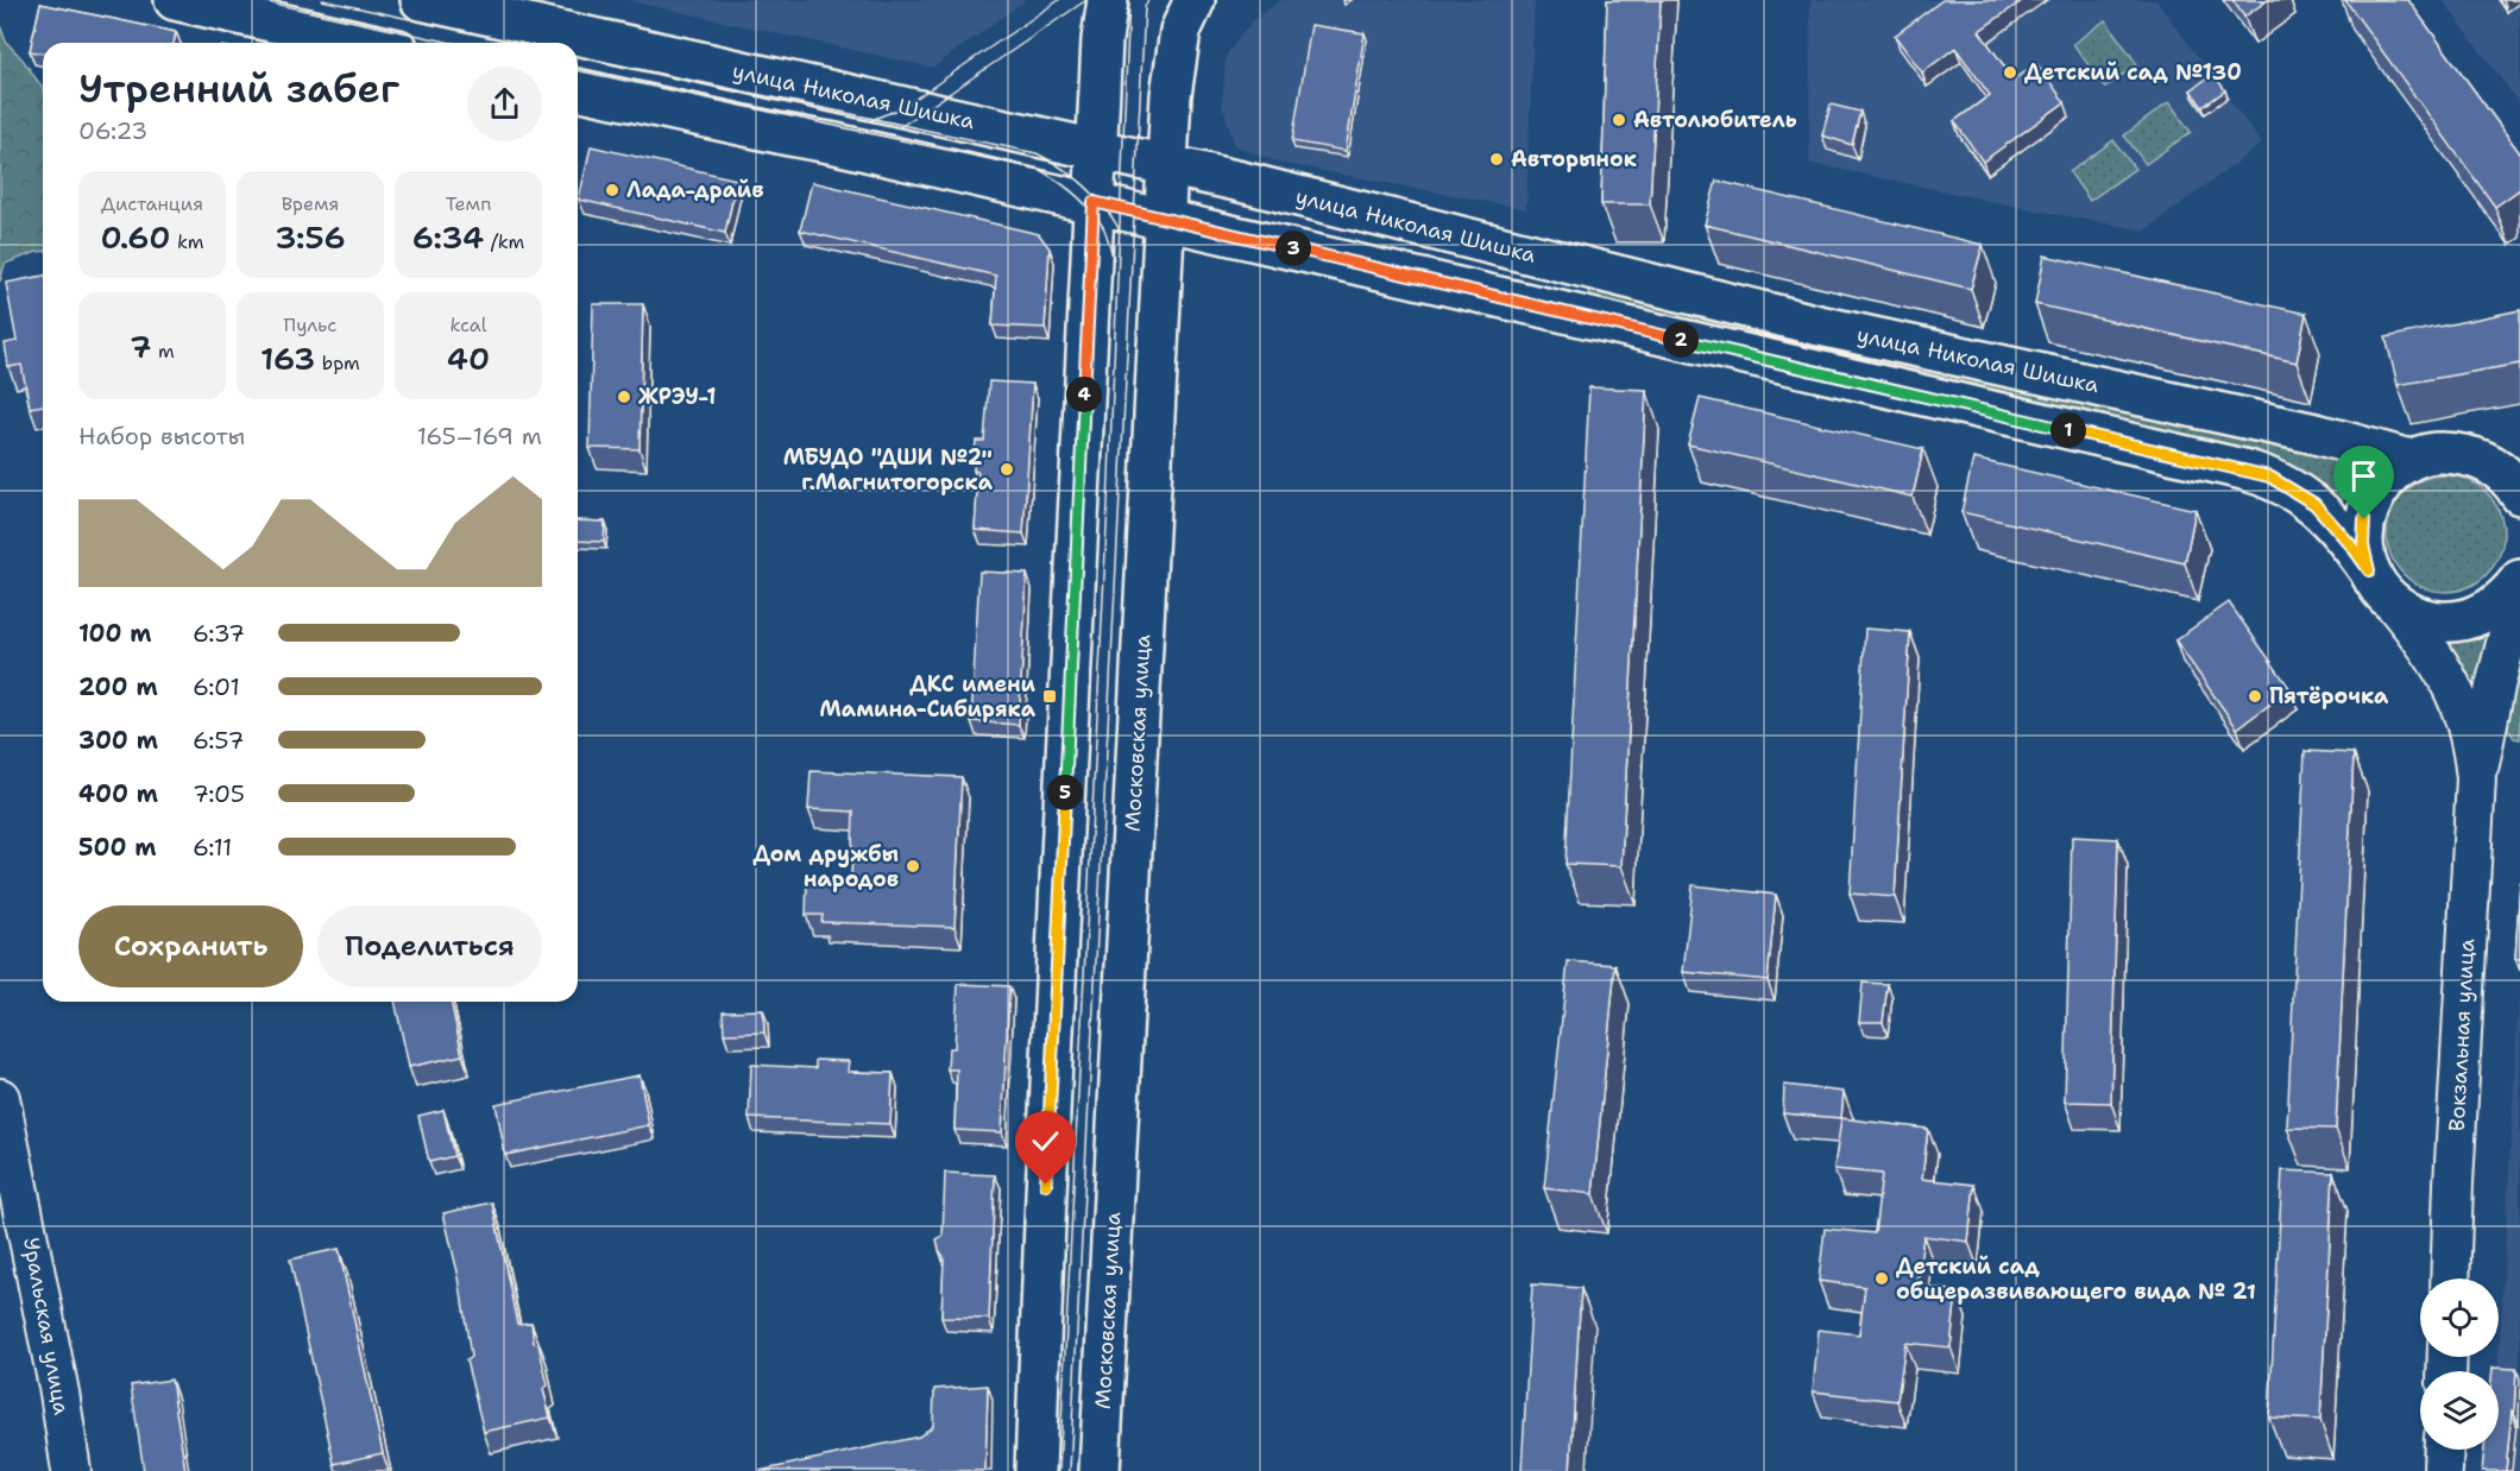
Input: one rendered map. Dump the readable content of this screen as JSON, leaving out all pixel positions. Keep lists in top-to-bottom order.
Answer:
{
  "streets": {
    "main road": ["улица Николая Шишка", "Московская улица"],
    "street": ["Вокзальная улица", "Уральская улица"]
  },
  "crossings": [
    ["улица Николая Шишка", "Московская улица"]
  ],
  "places": {
    "other": [
      "Детский сад №130",
      "Автолюбитель",
      "Авторынок",
      "Лада-драйв",
      "ЖРЭУ-1",
      "МБУДО \"ДШИ №2\" г.Магнитогорска",
      "Пятёрочка",
      "Дом дружбы народов",
      "Детский сад общеразвивающего вида № 21"
    ],
    "transit": ["ДКС имени Мамина-Сибиряка"]
  },
  "page": {
    "heading": ["Утренний забег", "06:23"],
    "stats": [
      ["Дистанция", "0.60 km"],
      ["Время", "3:56"],
      ["Темп", "6:34 /km"],
      ["7 m"],
      ["Пульс", "163 bpm"],
      ["kcal", "40"]
    ],
    "pins": [
      "3",
      "2",
      "4",
      "1",
      "5"
    ],
    "chart": ["Набор высоты", "165–169 m"],
    "list": [
      {
        "name": "100 m",
        "note": "6:37"
      },
      {
        "name": "200 m",
        "note": "6:01"
      },
      {
        "name": "300 m",
        "note": "6:57"
      },
      {
        "name": "400 m",
        "note": "7:05"
      },
      {
        "name": "500 m",
        "note": "6:11"
      }
    ],
    "buttons": ["Сохранить", "Поделиться"]
  }
}
